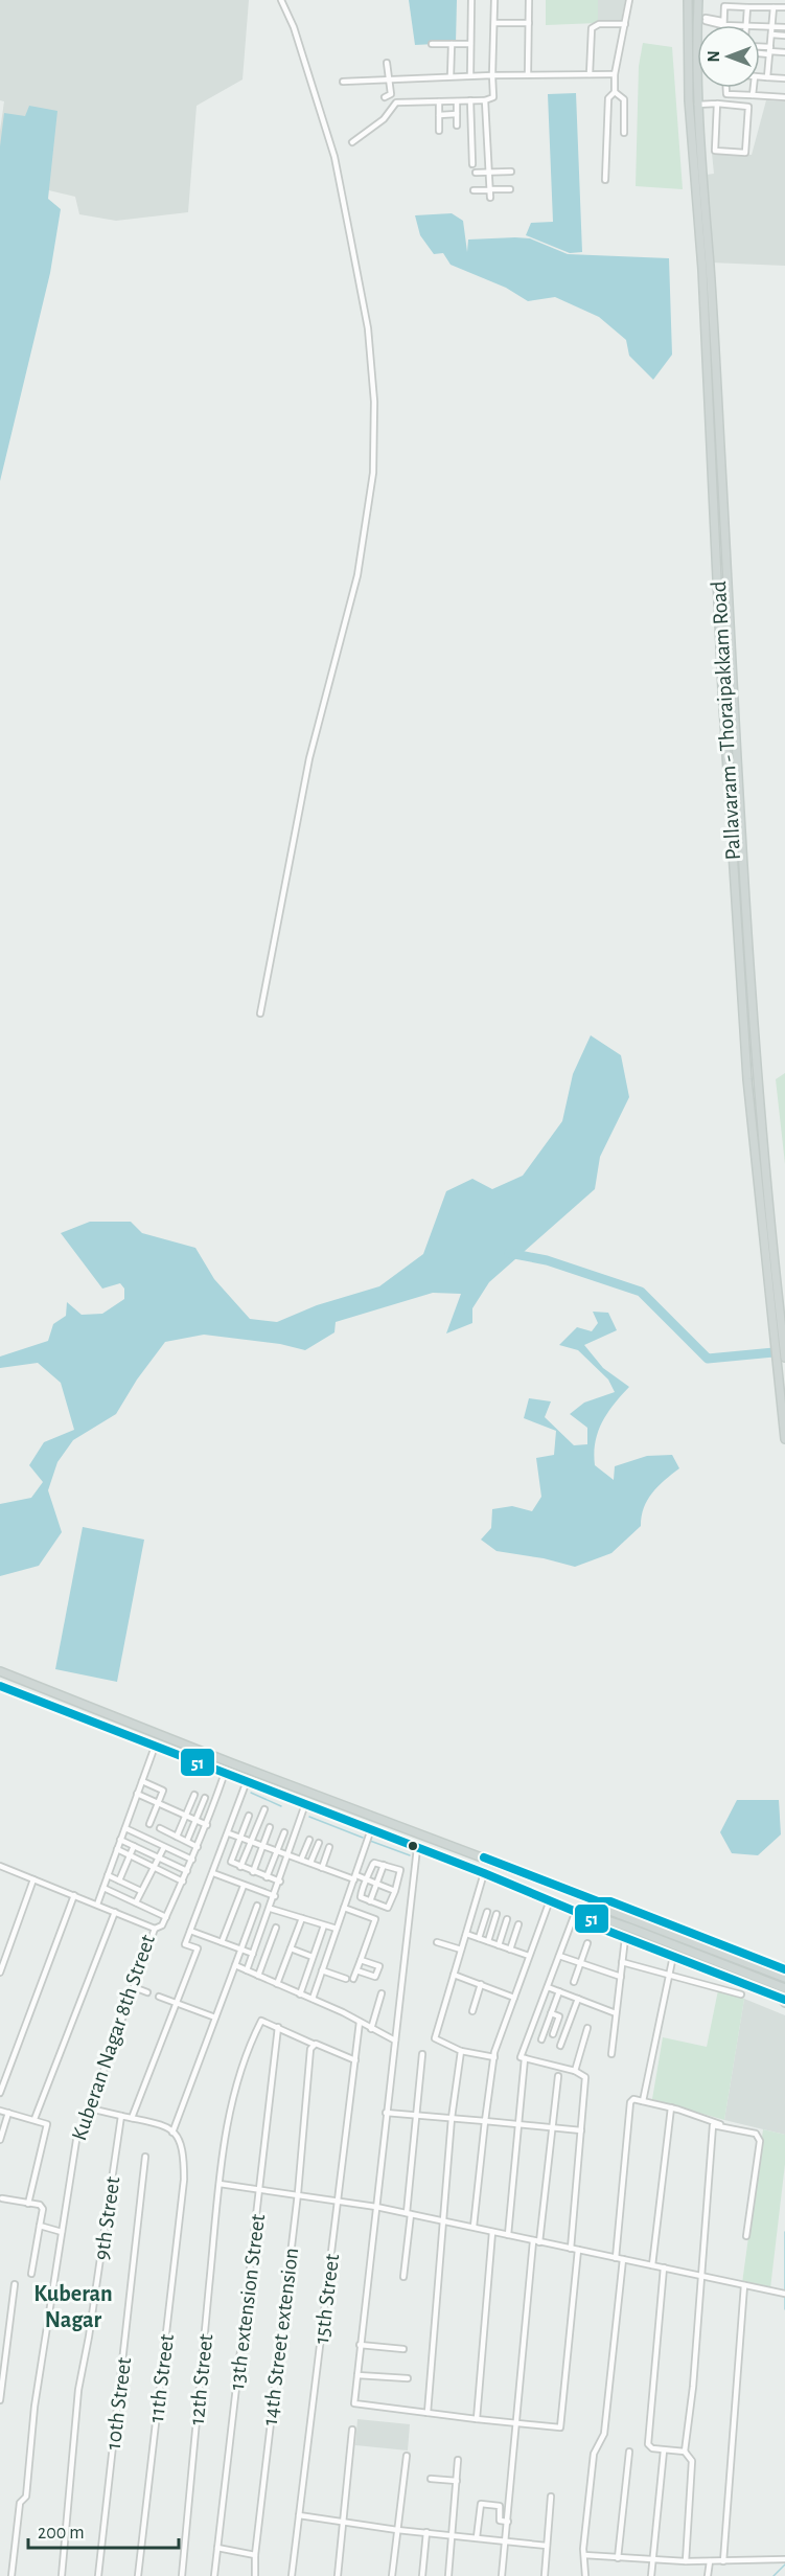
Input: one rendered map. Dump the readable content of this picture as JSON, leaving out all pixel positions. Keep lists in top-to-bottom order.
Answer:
{
  "streets": {
    "main road": ["Pallavaram - Thoraipakkam Road"],
    "street": [
      "Kuberan Nagar 8th Street",
      "9th Street",
      "15th Street",
      "13th extension Street",
      "14th Street extension",
      "11th Street",
      "12th Street",
      "10th Street"
    ]
  },
  "crossings": [
    ["13th extension Street", "12th Street"]
  ],
  "districts": ["Kuberan Nagar"],
  "lines": ["transit line 51"],
  "scale_bar": "200 m",
  "north": "left"
}
